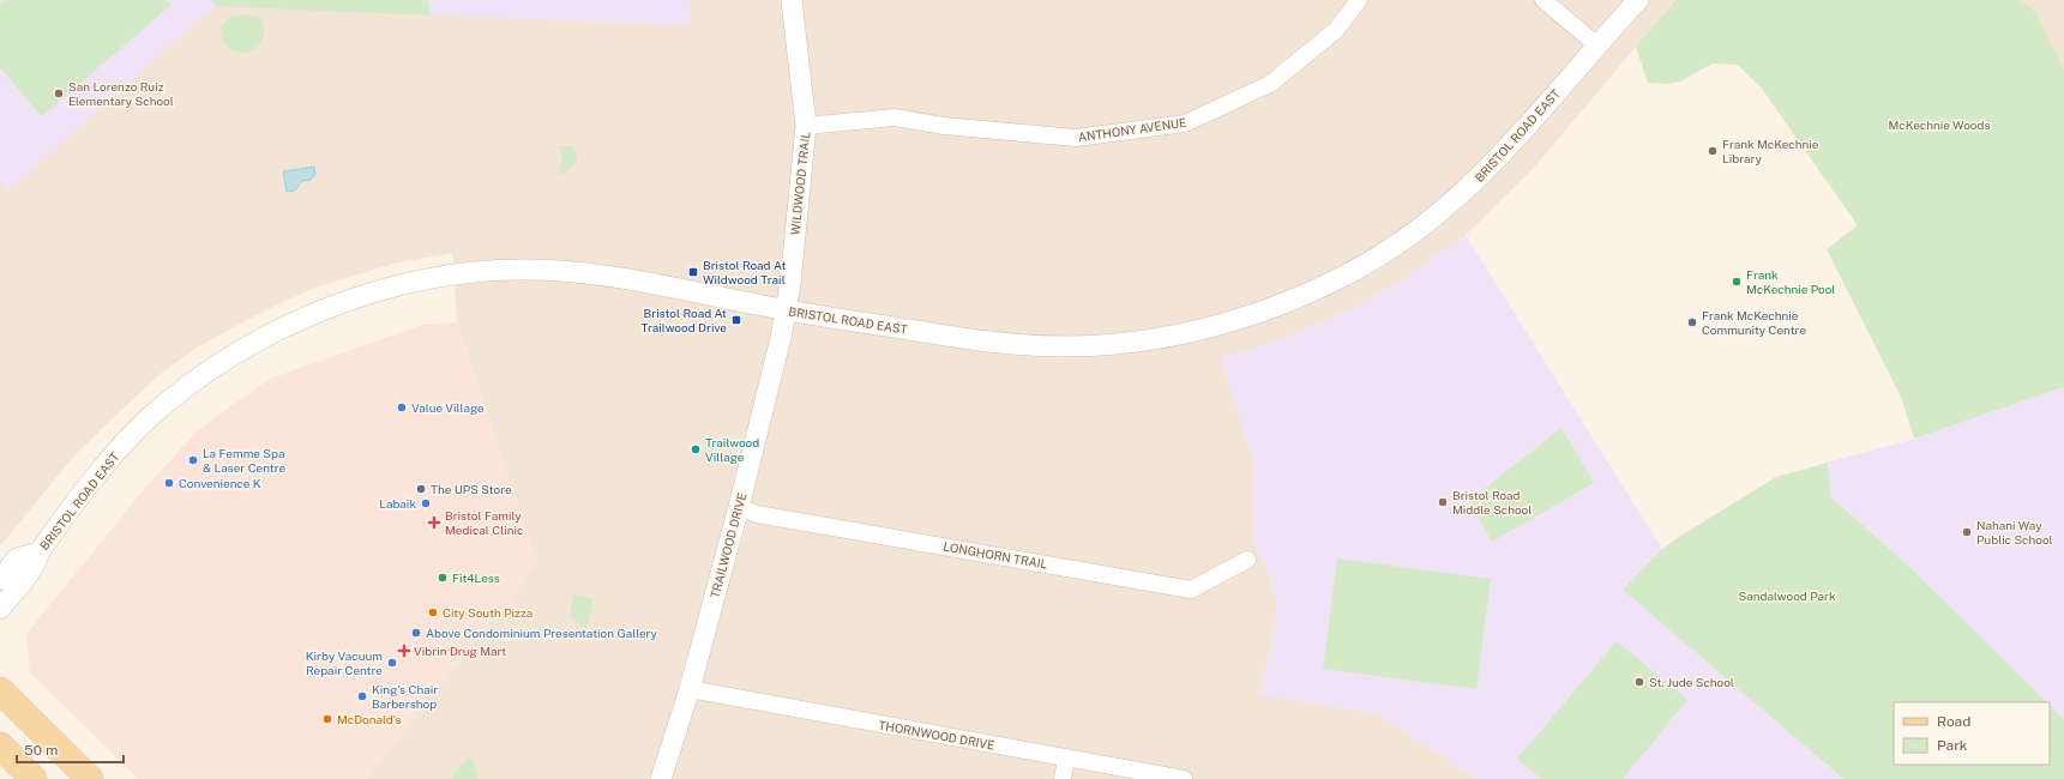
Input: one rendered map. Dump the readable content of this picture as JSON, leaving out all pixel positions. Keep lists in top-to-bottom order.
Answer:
{
  "streets": {
    "street": [
      "ANTHONY AVENUE",
      "BRISTOL ROAD EAST",
      "WILDWOOD TRAIL",
      "TRAILWOOD DRIVE",
      "LONGHORN TRAIL",
      "THORNWOOD DRIVE"
    ]
  },
  "crossings": [
    ["ANTHONY AVENUE", "WILDWOOD TRAIL"],
    ["BRISTOL ROAD EAST", "WILDWOOD TRAIL"],
    ["BRISTOL ROAD EAST", "TRAILWOOD DRIVE"],
    ["WILDWOOD TRAIL", "TRAILWOOD DRIVE"],
    ["TRAILWOOD DRIVE", "LONGHORN TRAIL"],
    ["TRAILWOOD DRIVE", "THORNWOOD DRIVE"]
  ],
  "parks": ["McKechnie Woods", "Sandalwood Park"],
  "places": {
    "other": [
      "San Lorenzo Ruiz Elementary School",
      "Frank McKechnie Library",
      "Frank McKechnie Pool",
      "Frank McKechnie Community Centre",
      "Value Village",
      "Trailwood Village",
      "La Femme Spa & Laser Centre",
      "Convenience K",
      "The UPS Store",
      "Bristol Road Middle School",
      "Labaik",
      "Nahani Way Public School",
      "Fit4Less",
      "City South Pizza",
      "Above Condominium Presentation Gallery",
      "Kirby Vacuum Repair Centre",
      "St. Jude School",
      "King's Chair Barbershop",
      "McDonald's"
    ],
    "transit": ["Bristol Road At Wildwood Trail", "Bristol Road At Trailwood Drive"],
    "health": ["Bristol Family Medical Clinic", "Vibrin Drug Mart"]
  },
  "legend": ["Road", "Park"],
  "scale_bar": "50 m"
}
